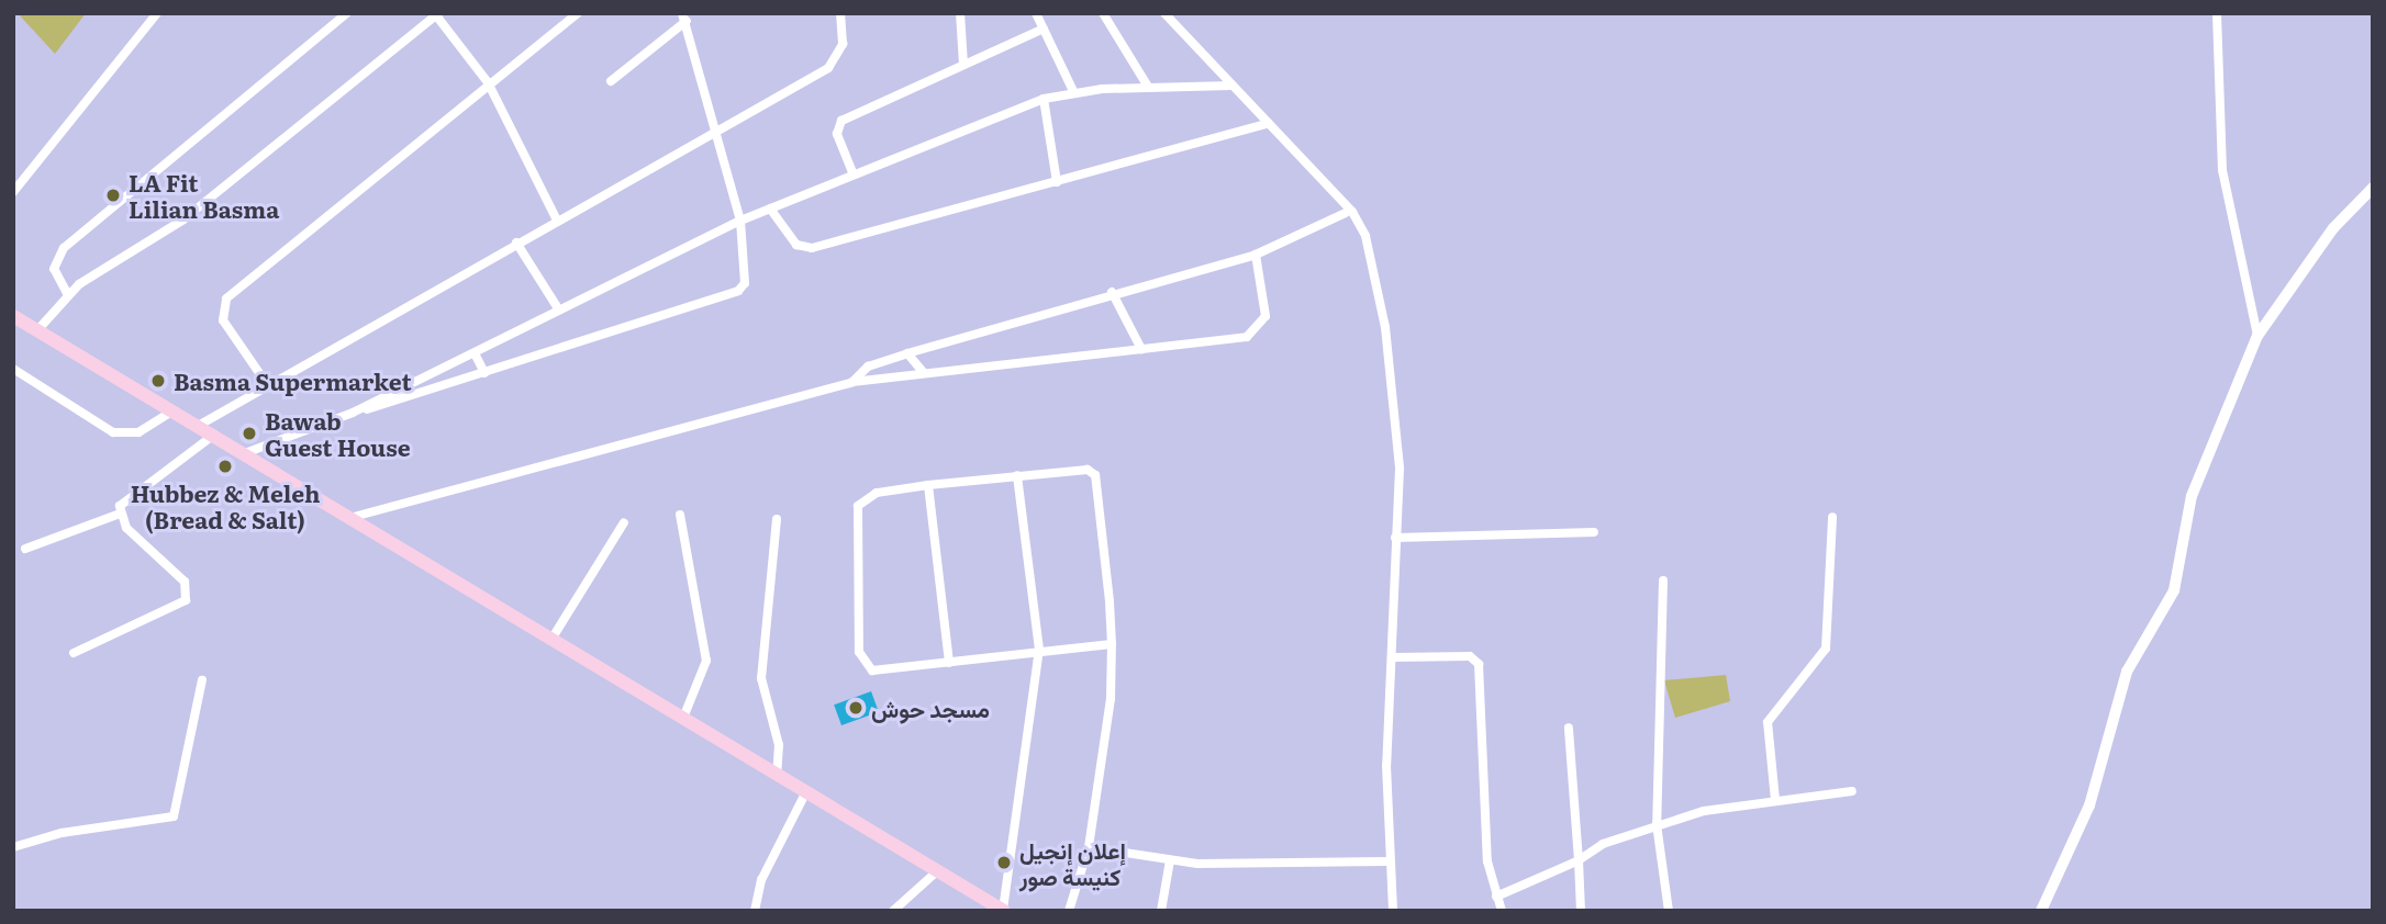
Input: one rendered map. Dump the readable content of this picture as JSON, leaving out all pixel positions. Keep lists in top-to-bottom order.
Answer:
{
  "places": [
    "LA Fit Lilian Basma",
    "Basma Supermarket",
    "Bawab Guest House",
    "Hubbez & Meleh (Bread & Salt)",
    "مسجد حوش",
    "إعلان إنجيل كنيسة صور"
  ]
}
